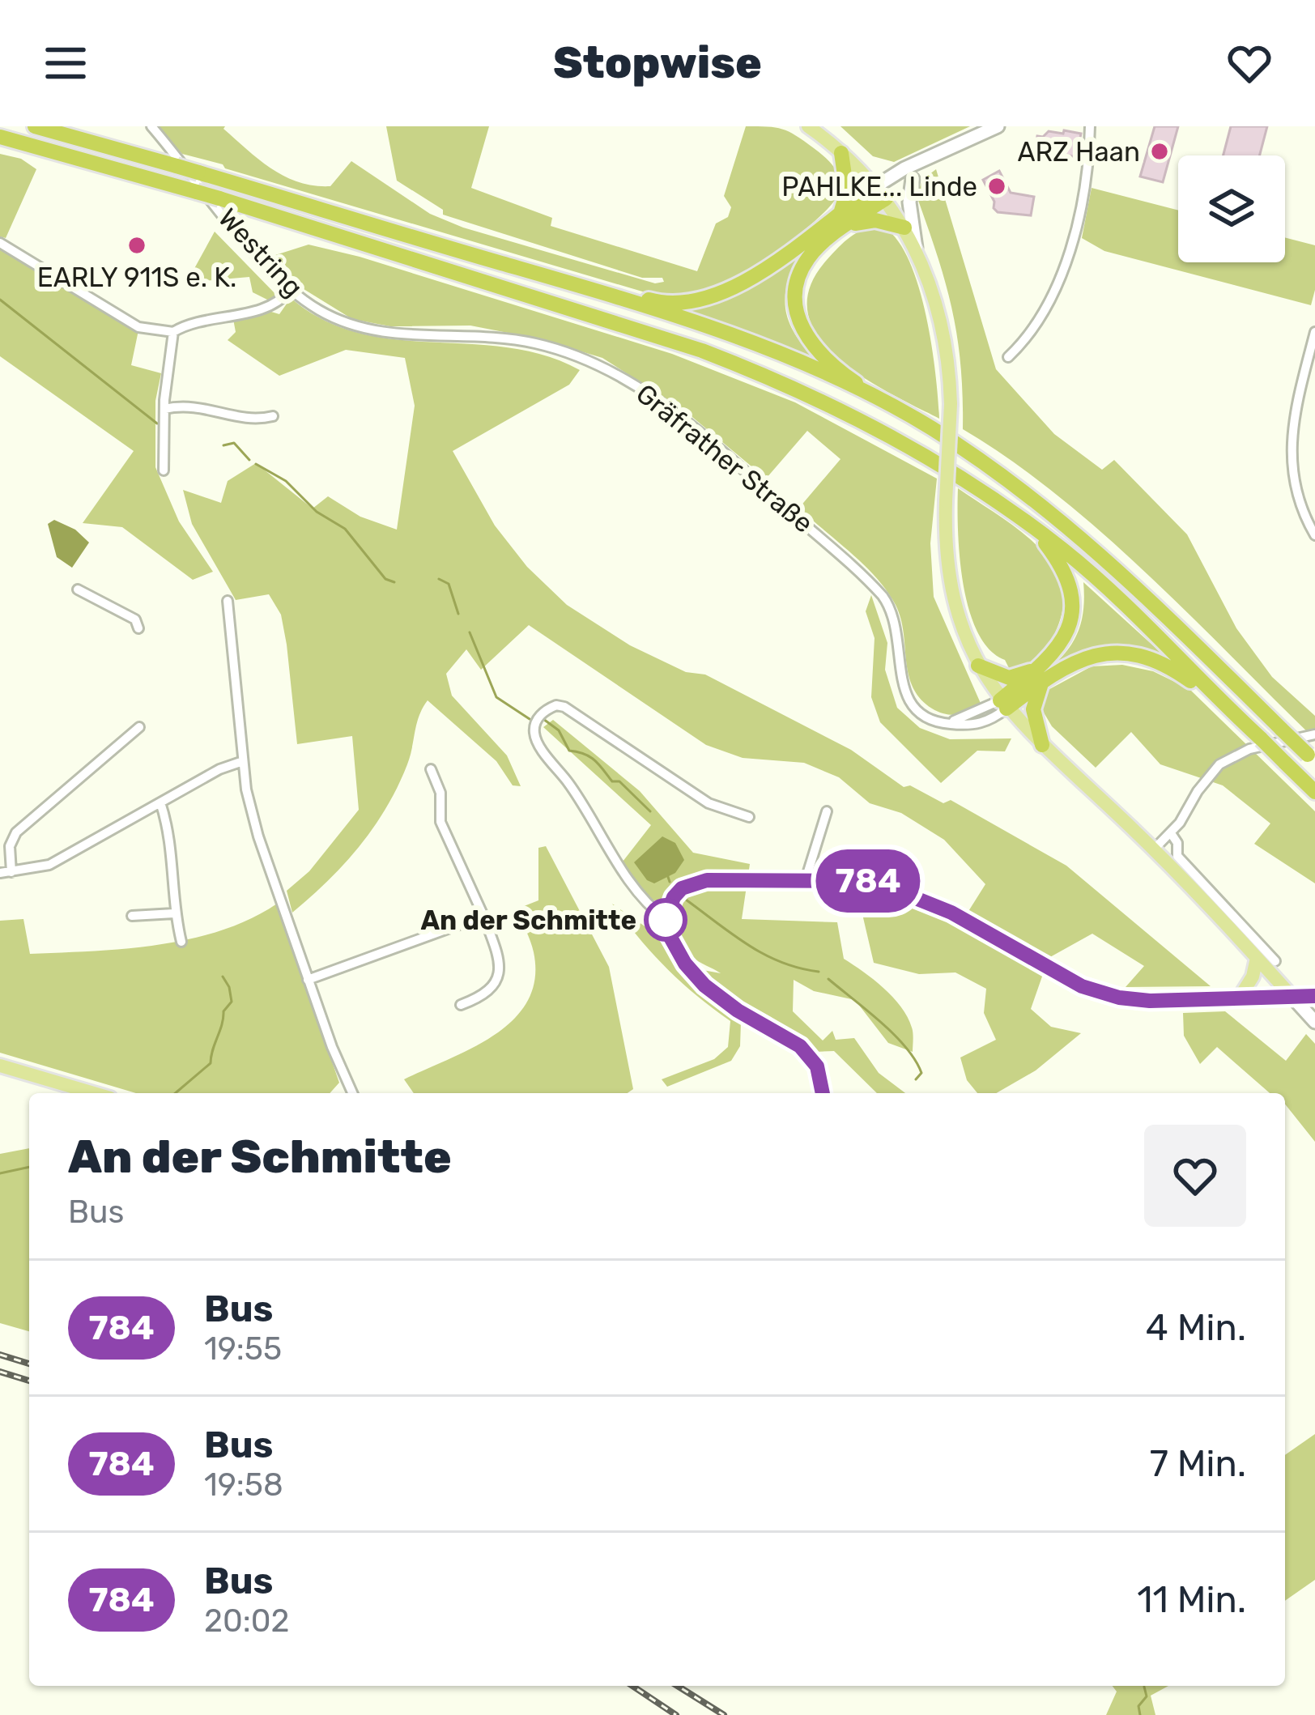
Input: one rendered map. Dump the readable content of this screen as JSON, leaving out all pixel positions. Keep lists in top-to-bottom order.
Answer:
{
  "streets": {
    "street": ["Westring", "Gräfrather Straße"]
  },
  "crossings": [
    ["Westring", "Gräfrather Straße"]
  ],
  "places": [
    "ARZ Haan",
    "PAHLKE... Linde",
    "EARLY 911S e. K.",
    "An der Schmitte"
  ],
  "lines": ["bus line 784"],
  "page": {
    "header": "Stopwise",
    "on_map": "784",
    "heading": ["An der Schmitte", "Bus"],
    "list": [
      {
        "mark": "784",
        "name": "Bus",
        "note": "19:55",
        "value": "4 Min."
      },
      {
        "mark": "784",
        "name": "Bus",
        "note": "19:58",
        "value": "7 Min."
      },
      {
        "mark": "784",
        "name": "Bus",
        "note": "20:02",
        "value": "11 Min."
      }
    ]
  }
}
